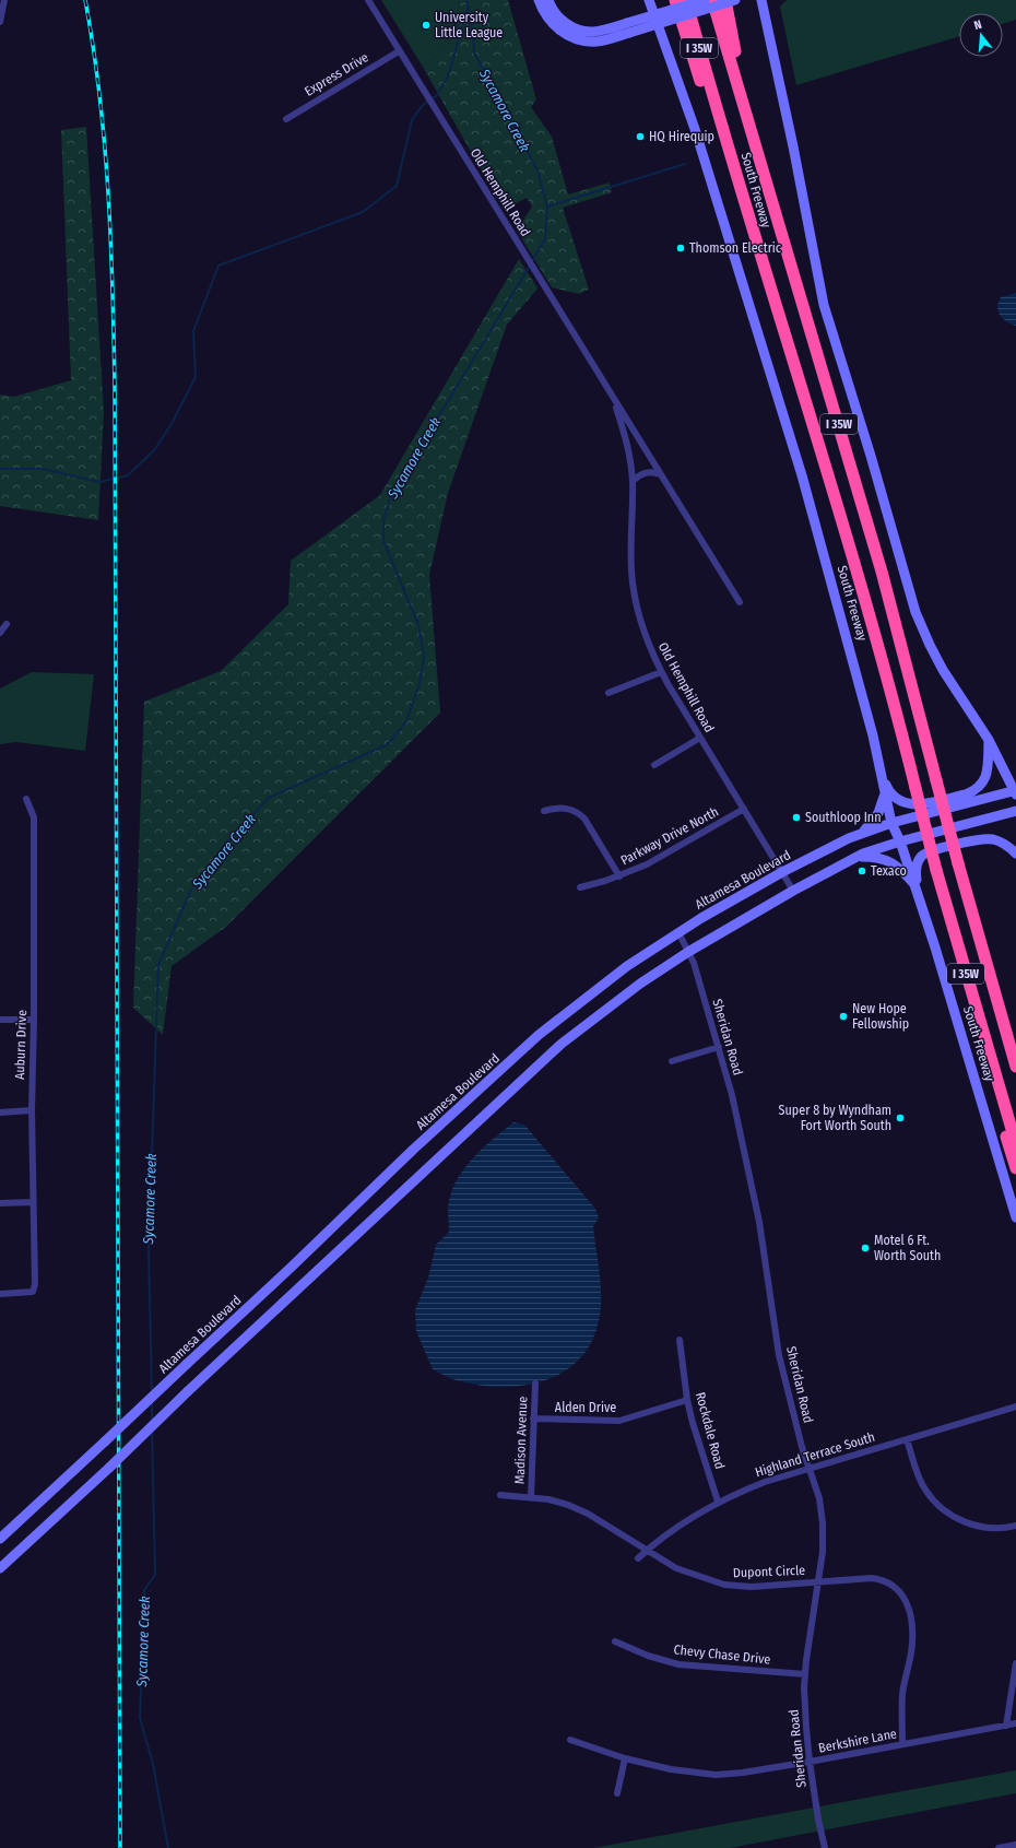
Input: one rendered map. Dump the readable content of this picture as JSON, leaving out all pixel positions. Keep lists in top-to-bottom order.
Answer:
{
  "streets": {
    "highway": ["I 35W", "South Freeway"],
    "main road": ["Altamesa Boulevard"],
    "street": [
      "Express Drive",
      "Old Hemphill Road",
      "Parkway Drive North",
      "Sheridan Road",
      "Auburn Drive",
      "Alden Drive",
      "Rockdale Road",
      "Madison Avenue",
      "Highland Terrace South",
      "Dupont Circle",
      "Chevy Chase Drive",
      "Berkshire Lane"
    ]
  },
  "crossings": [
    ["Express Drive", "Old Hemphill Road"],
    ["South Freeway", "Altamesa Boulevard"],
    ["Old Hemphill Road", "Parkway Drive North"],
    ["Old Hemphill Road", "Altamesa Boulevard"],
    ["Altamesa Boulevard", "Sheridan Road"],
    ["Sheridan Road", "Highland Terrace South"],
    ["Sheridan Road", "Dupont Circle"],
    ["Sheridan Road", "Chevy Chase Drive"],
    ["Sheridan Road", "Berkshire Lane"],
    ["Alden Drive", "Rockdale Road"],
    ["Alden Drive", "Madison Avenue"],
    ["Rockdale Road", "Highland Terrace South"],
    ["Madison Avenue", "Dupont Circle"],
    ["Highland Terrace South", "Dupont Circle"],
    ["Dupont Circle", "Berkshire Lane"]
  ],
  "water": ["Sycamore Creek"],
  "places": [
    "University Little League",
    "HQ Hirequip",
    "Thomson Electric",
    "Southloop Inn",
    "Texaco",
    "New Hope Fellowship",
    "Super 8 by Wyndham Fort Worth South",
    "Motel 6 Ft. Worth South"
  ],
  "north": "top"
}
